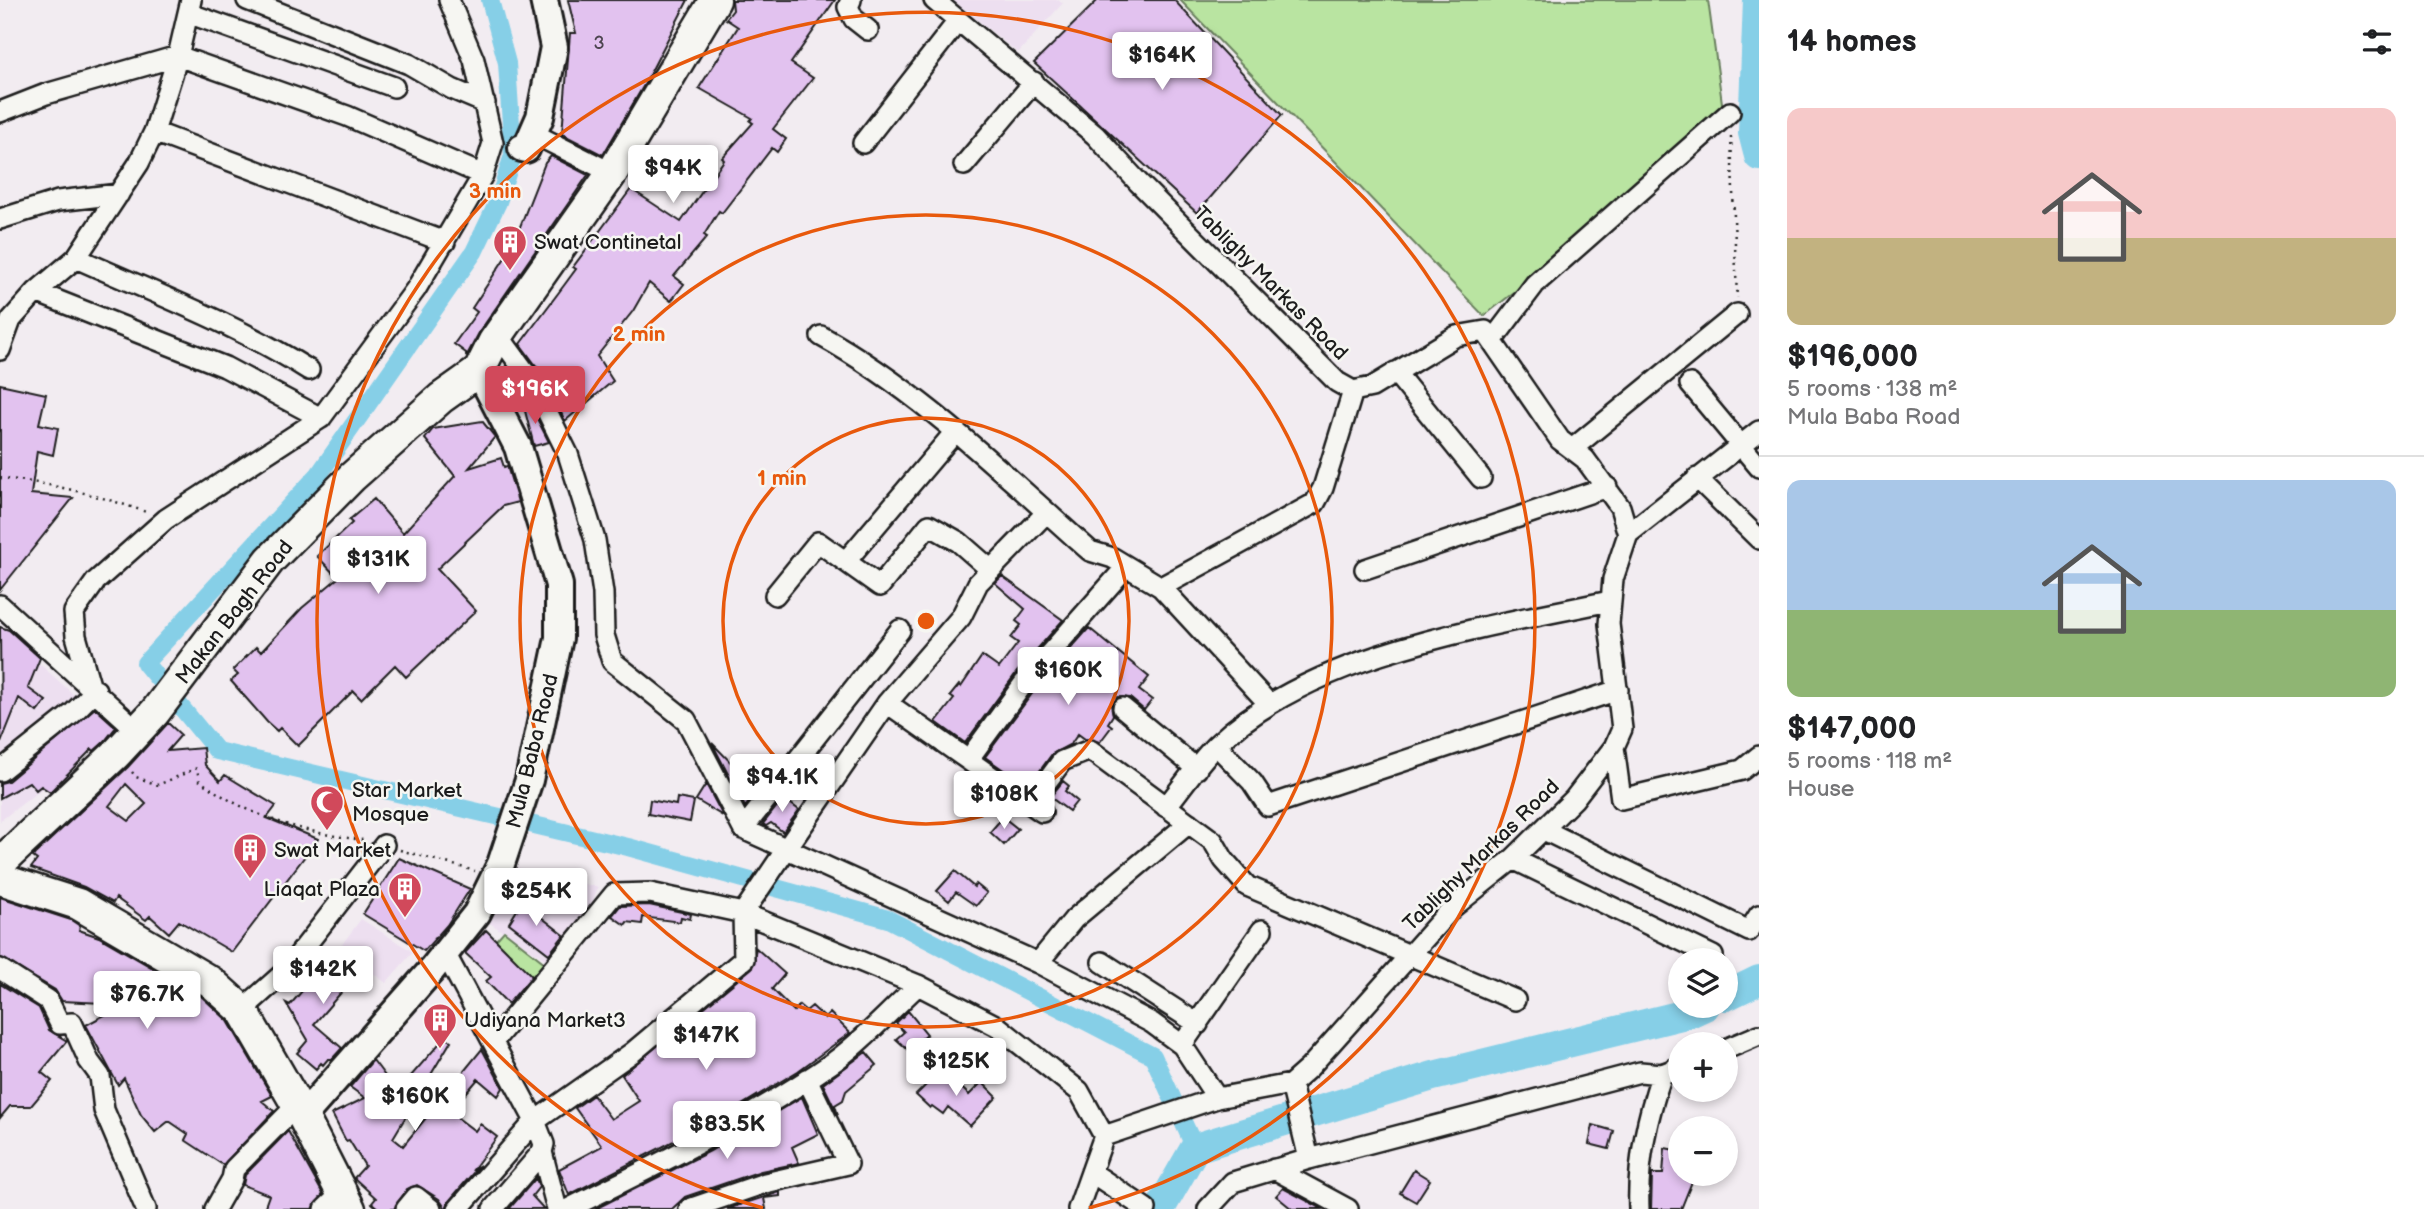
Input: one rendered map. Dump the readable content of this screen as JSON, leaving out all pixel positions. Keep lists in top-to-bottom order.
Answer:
{
  "streets": {
    "main road": ["Makan Bagh Road", "Mula Baba Road"],
    "street": ["Tablighy Markas Road"]
  },
  "crossings": [
    ["Makan Bagh Road", "Mula Baba Road"]
  ],
  "places": {
    "building": [
      "Swat Continetal",
      "Swat Market",
      "Liaqat Plaza",
      "Udiyana Market3"
    ],
    "mosque": ["Star Market Mosque"]
  },
  "house_numbers": ["3"],
  "page": {
    "heading": "14 homes",
    "price": [
      "$164K",
      "$94K",
      "$196K",
      "$131K",
      "$160K",
      "$94.1K",
      "$108K",
      "$254K",
      "$142K",
      "$76.7K",
      "$147K",
      "$125K",
      "$160K",
      "$83.5K"
    ],
    "list": [
      {
        "name": "$196,000",
        "note": "5 rooms · 138 m² · Mula Baba Road"
      },
      {
        "name": "$147,000",
        "note": "5 rooms · 118 m² · House"
      }
    ],
    "map_buttons": ["+", "−"]
  },
  "rings": ["3 min", "2 min", "1 min"]
}
